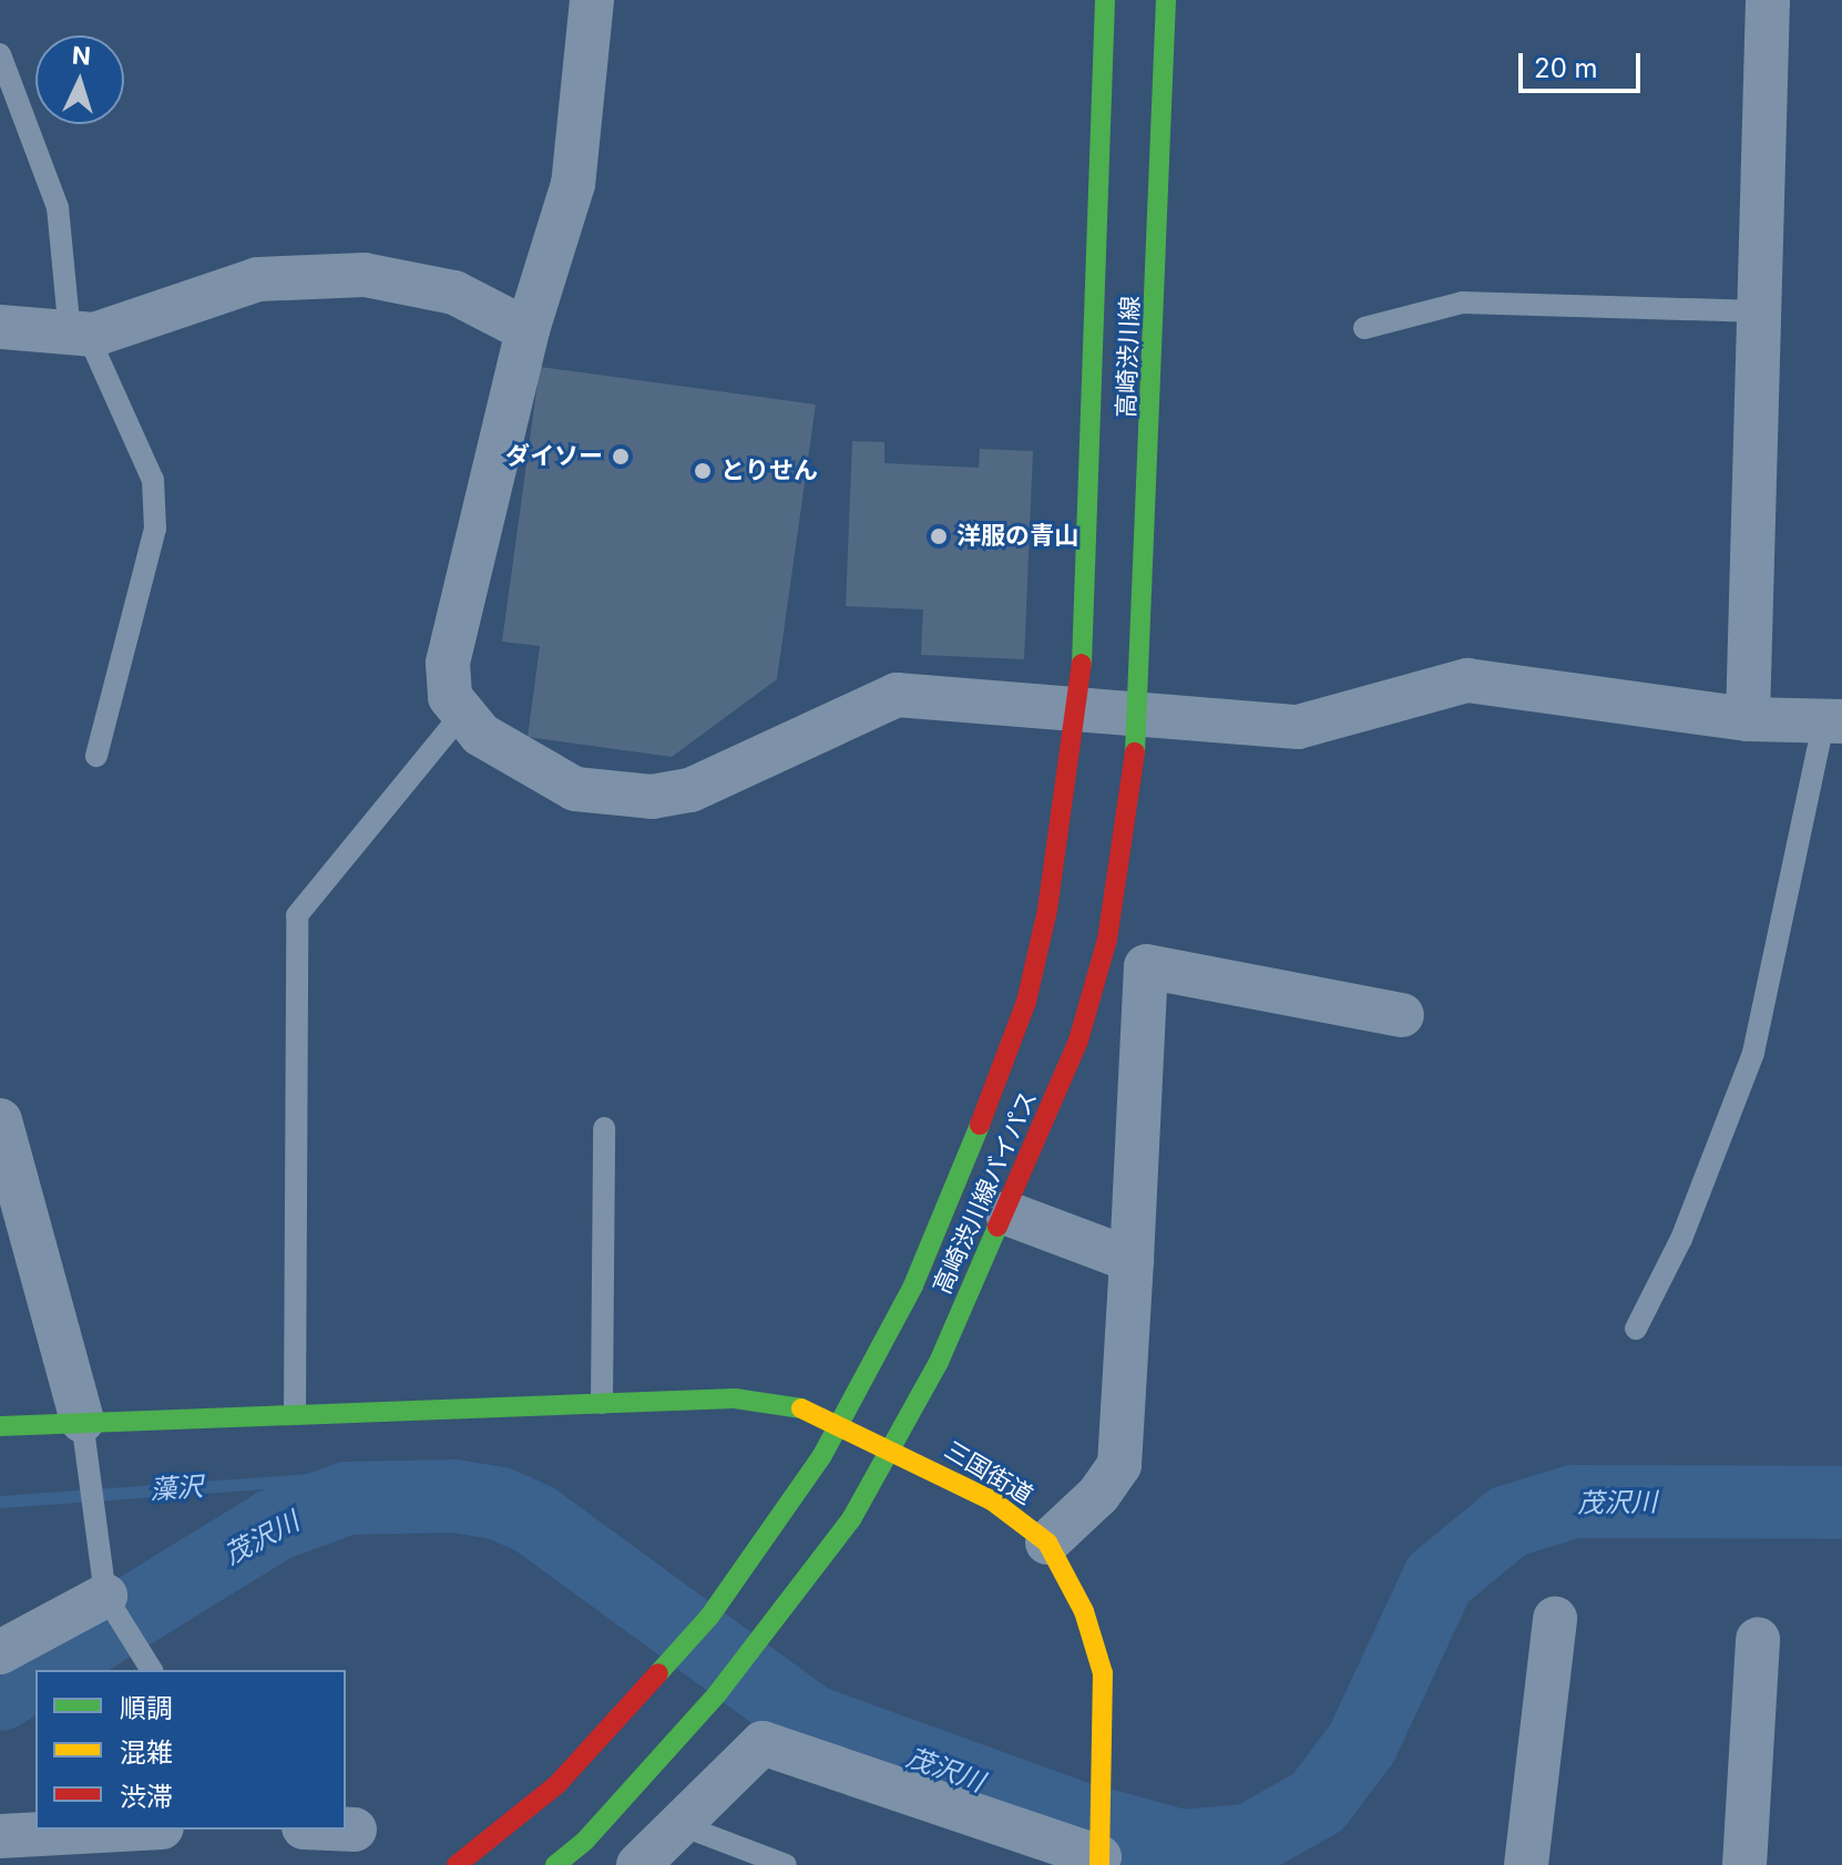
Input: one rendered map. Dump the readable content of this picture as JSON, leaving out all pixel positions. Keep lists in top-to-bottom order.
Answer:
{
  "streets": {
    "main road": ["高崎渋川線", "高崎渋川線バイパス", "三国街道"]
  },
  "crossings": [
    ["高崎渋川線", "高崎渋川線バイパス"],
    ["高崎渋川線バイパス", "三国街道"]
  ],
  "water": ["藻沢", "茂沢川"],
  "places": ["ダイソー", "とりせん", "洋服の青山"],
  "legend": ["順調", "混雑", "渋滞"],
  "scale_bar": "20 m",
  "north": "top"
}
